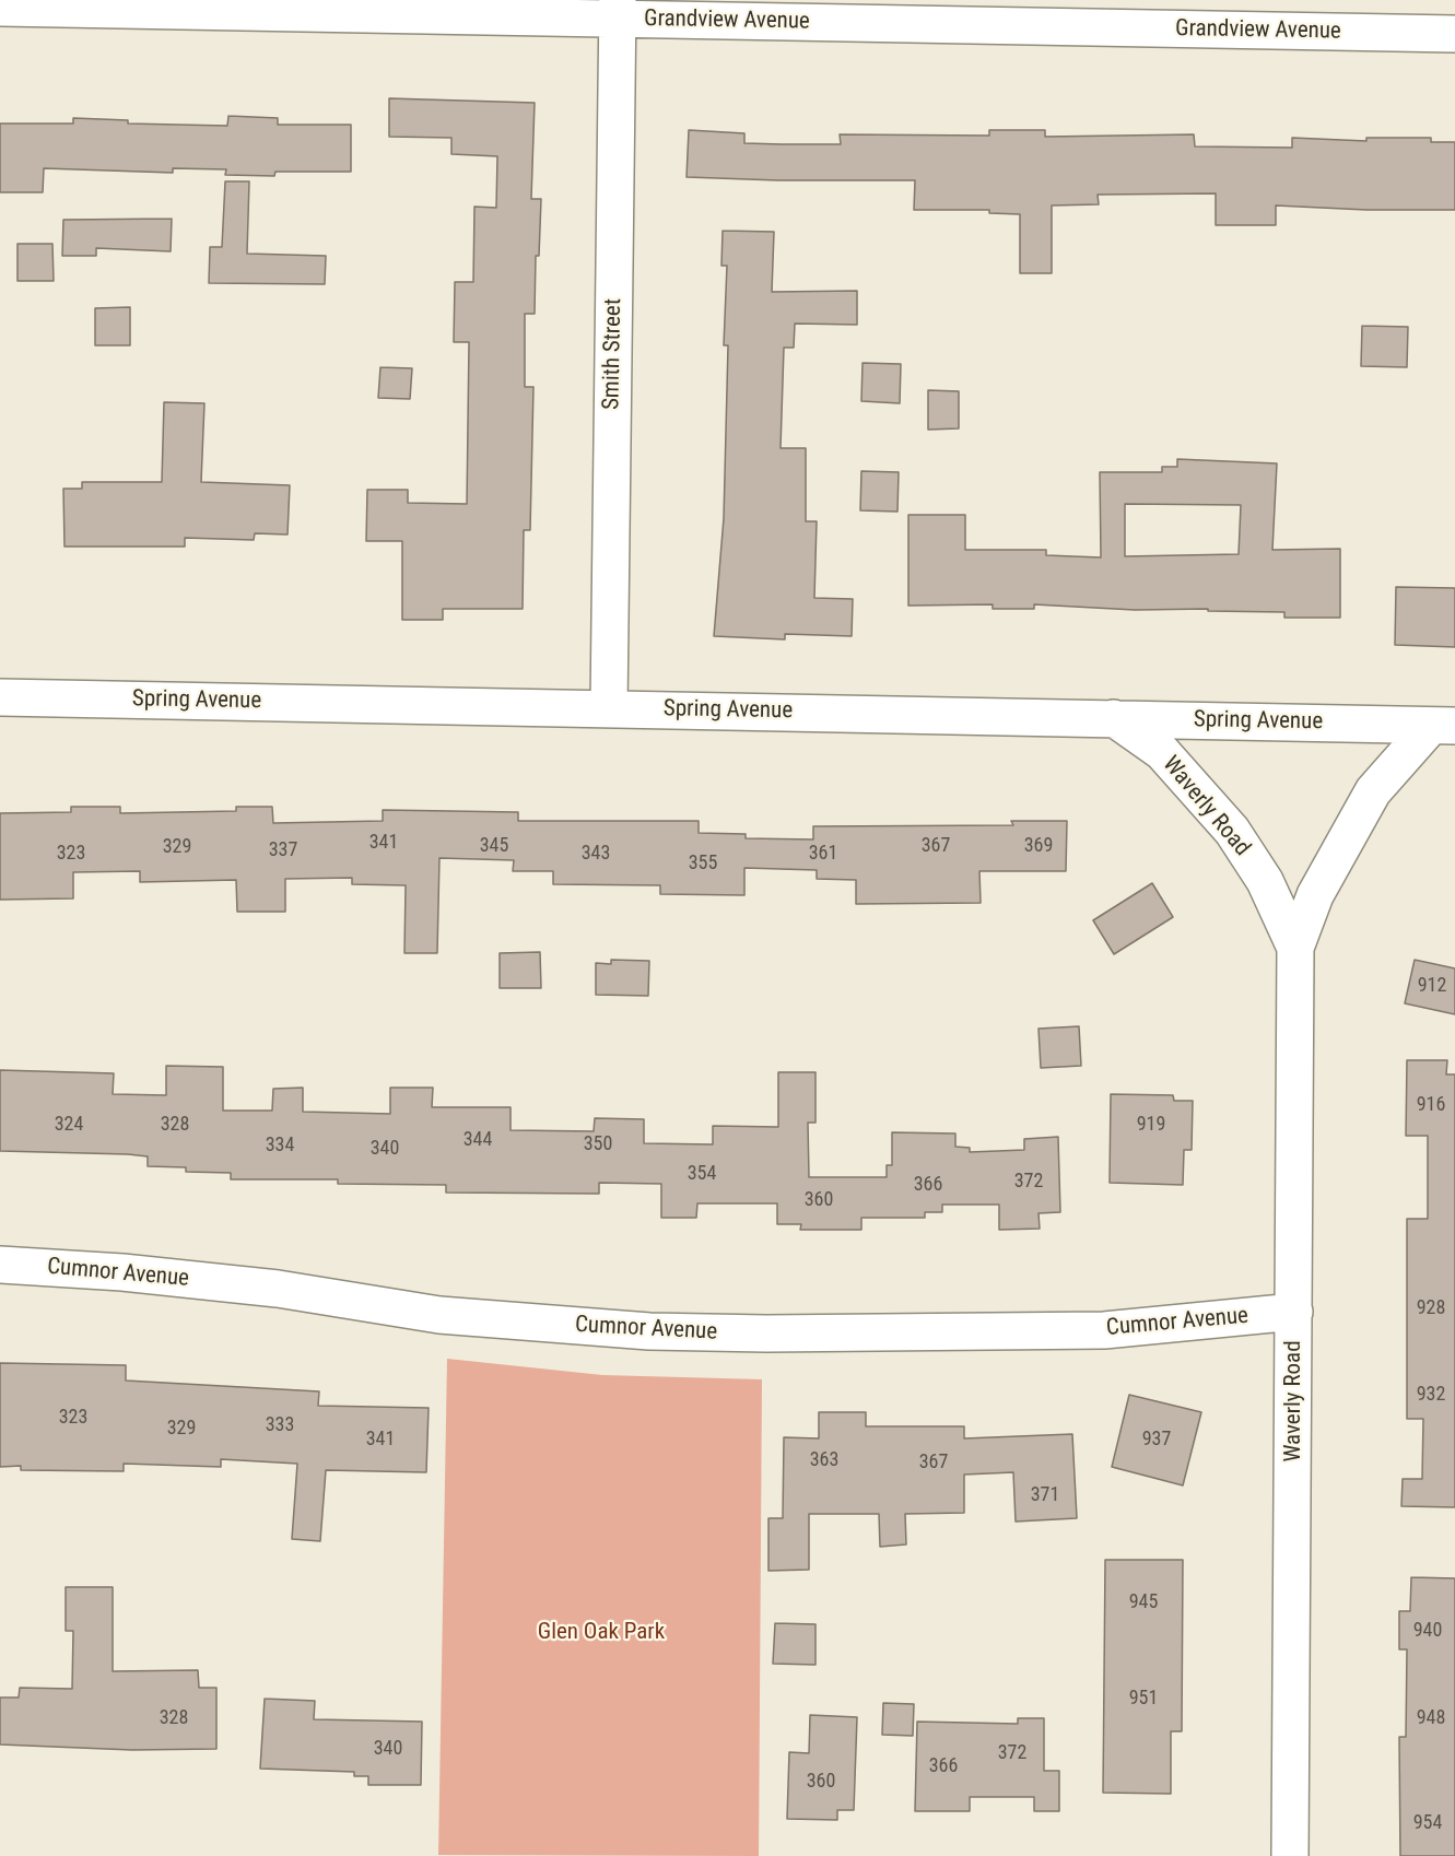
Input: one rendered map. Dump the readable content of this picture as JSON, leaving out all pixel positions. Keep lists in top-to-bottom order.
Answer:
{
  "streets": {
    "street": [
      "Grandview Avenue",
      "Smith Street",
      "Spring Avenue",
      "Waverly Road",
      "Cumnor Avenue"
    ]
  },
  "crossings": [
    ["Grandview Avenue", "Smith Street"],
    ["Smith Street", "Spring Avenue"],
    ["Spring Avenue", "Waverly Road"],
    ["Waverly Road", "Cumnor Avenue"]
  ],
  "parks": ["Glen Oak Park"],
  "house_numbers": [
    "341",
    "345",
    "367",
    "369",
    "329",
    "337",
    "323",
    "343",
    "361",
    "355",
    "912",
    "916",
    "324",
    "328",
    "919",
    "344",
    "350",
    "334",
    "340",
    "354",
    "372",
    "366",
    "360",
    "928",
    "932",
    "323",
    "333",
    "329",
    "341",
    "937",
    "363",
    "367",
    "371",
    "945",
    "940",
    "951",
    "328",
    "948",
    "340",
    "372",
    "366",
    "360",
    "954"
  ]
}
